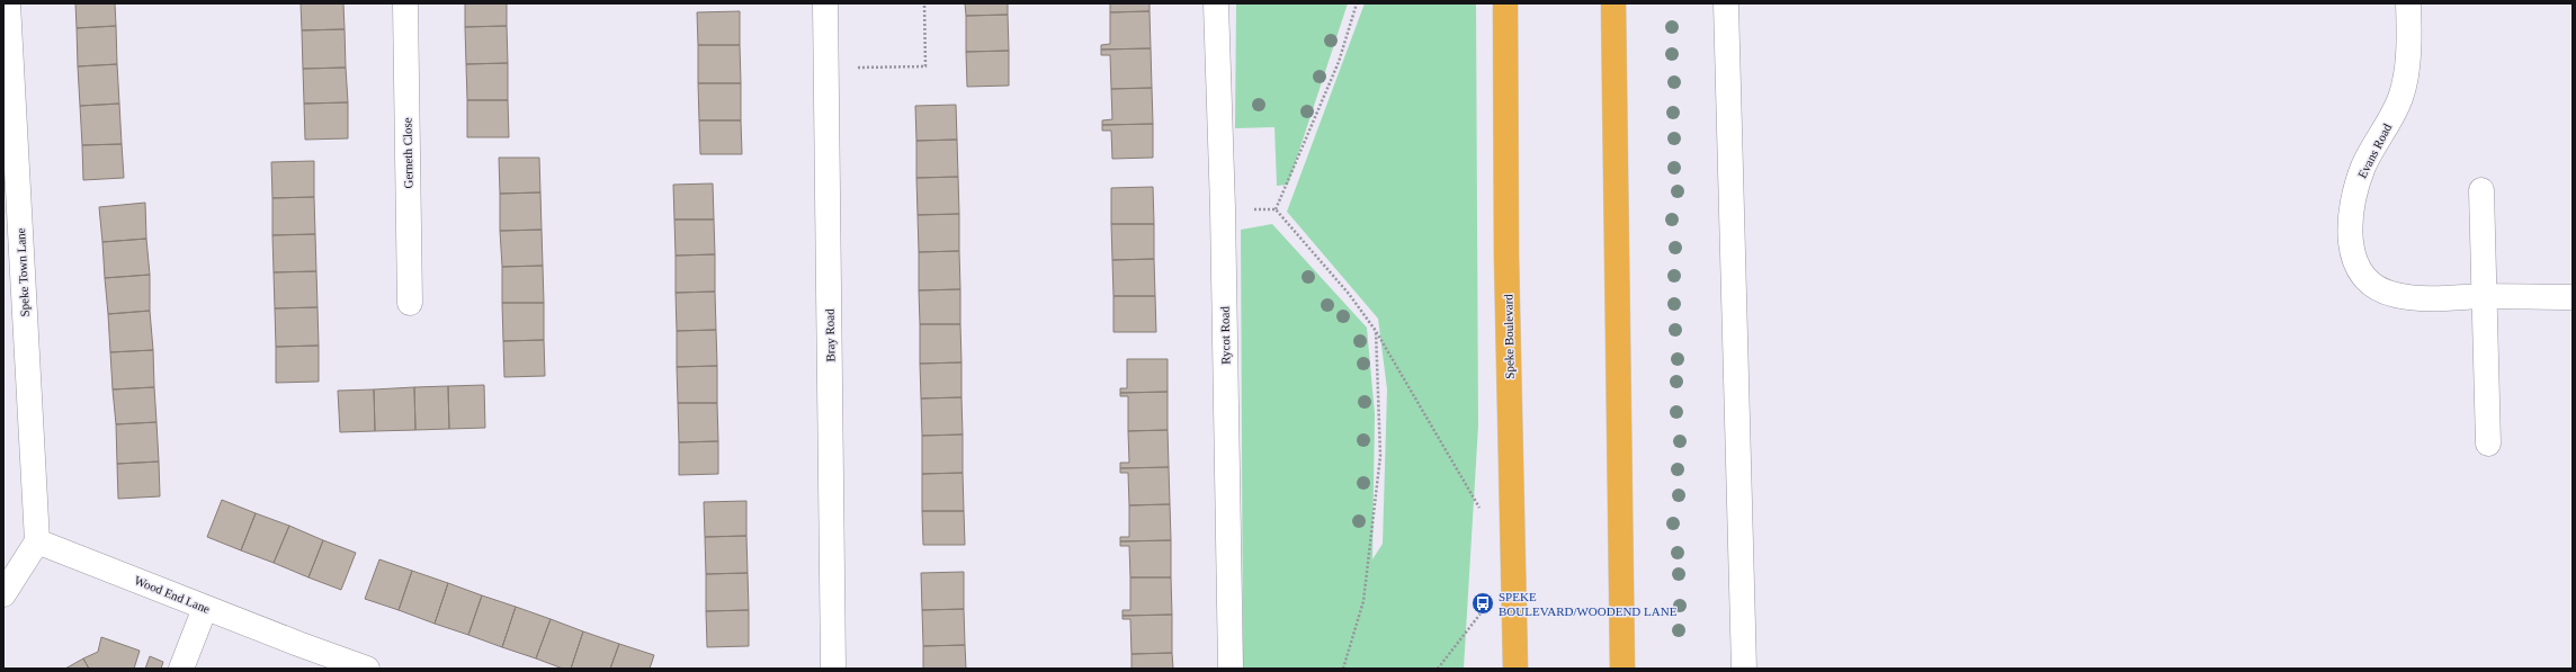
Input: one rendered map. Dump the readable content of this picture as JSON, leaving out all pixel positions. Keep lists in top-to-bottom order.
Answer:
{
  "streets": {
    "highway": ["Speke Boulevard"],
    "street": [
      "Evans Road",
      "Gerneth Close",
      "Speke Town Lane",
      "Bray Road",
      "Rycot Road",
      "Wood End Lane"
    ]
  },
  "crossings": [
    ["Speke Town Lane", "Wood End Lane"]
  ],
  "places": {
    "bus stop": ["SPEKE BOULEVARD/WOODEND LANE"]
  }
}
